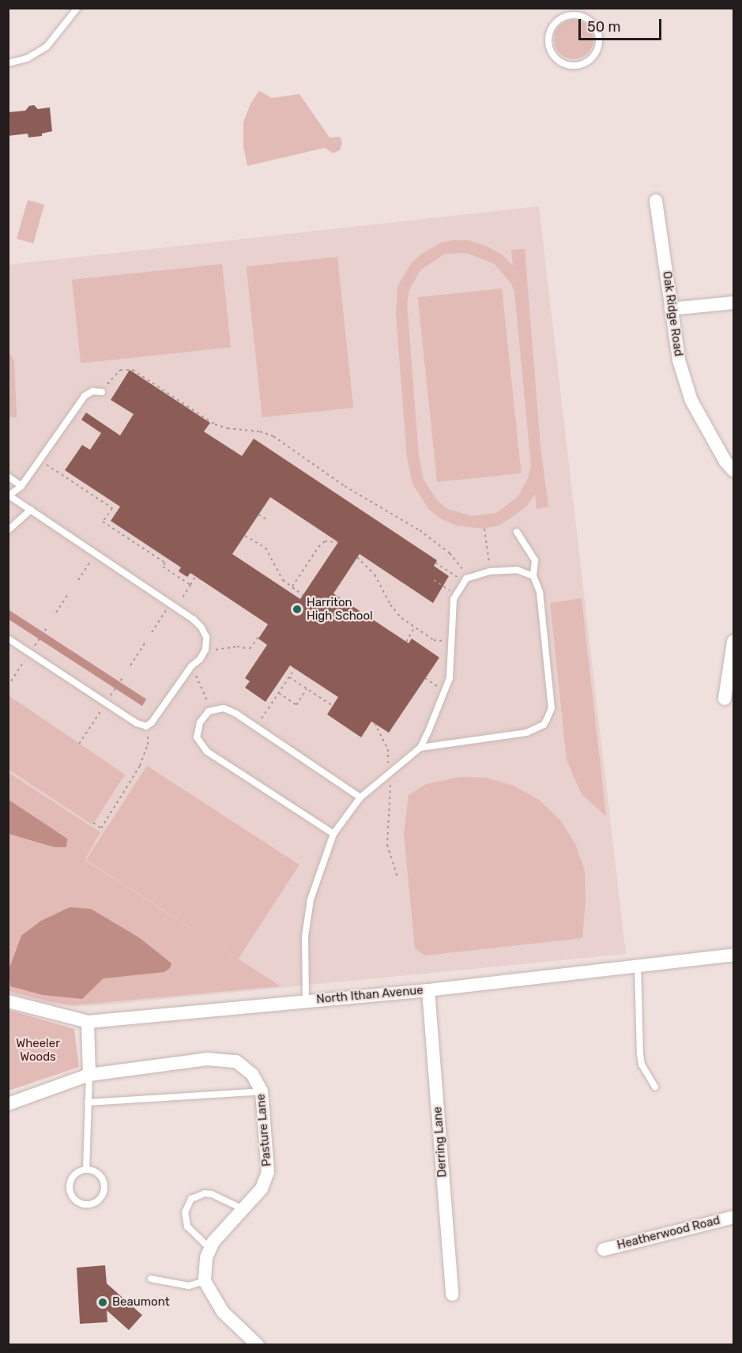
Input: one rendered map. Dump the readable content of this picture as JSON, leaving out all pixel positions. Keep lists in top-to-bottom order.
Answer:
{
  "streets": {
    "street": [
      "Oak Ridge Road",
      "North Ithan Avenue",
      "Pasture Lane",
      "Derring Lane",
      "Heatherwood Road"
    ]
  },
  "crossings": [
    ["North Ithan Avenue", "Derring Lane"]
  ],
  "parks": ["Wheeler Woods"],
  "places": ["Harriton High School", "Beaumont"],
  "scale_bar": "50 m"
}
